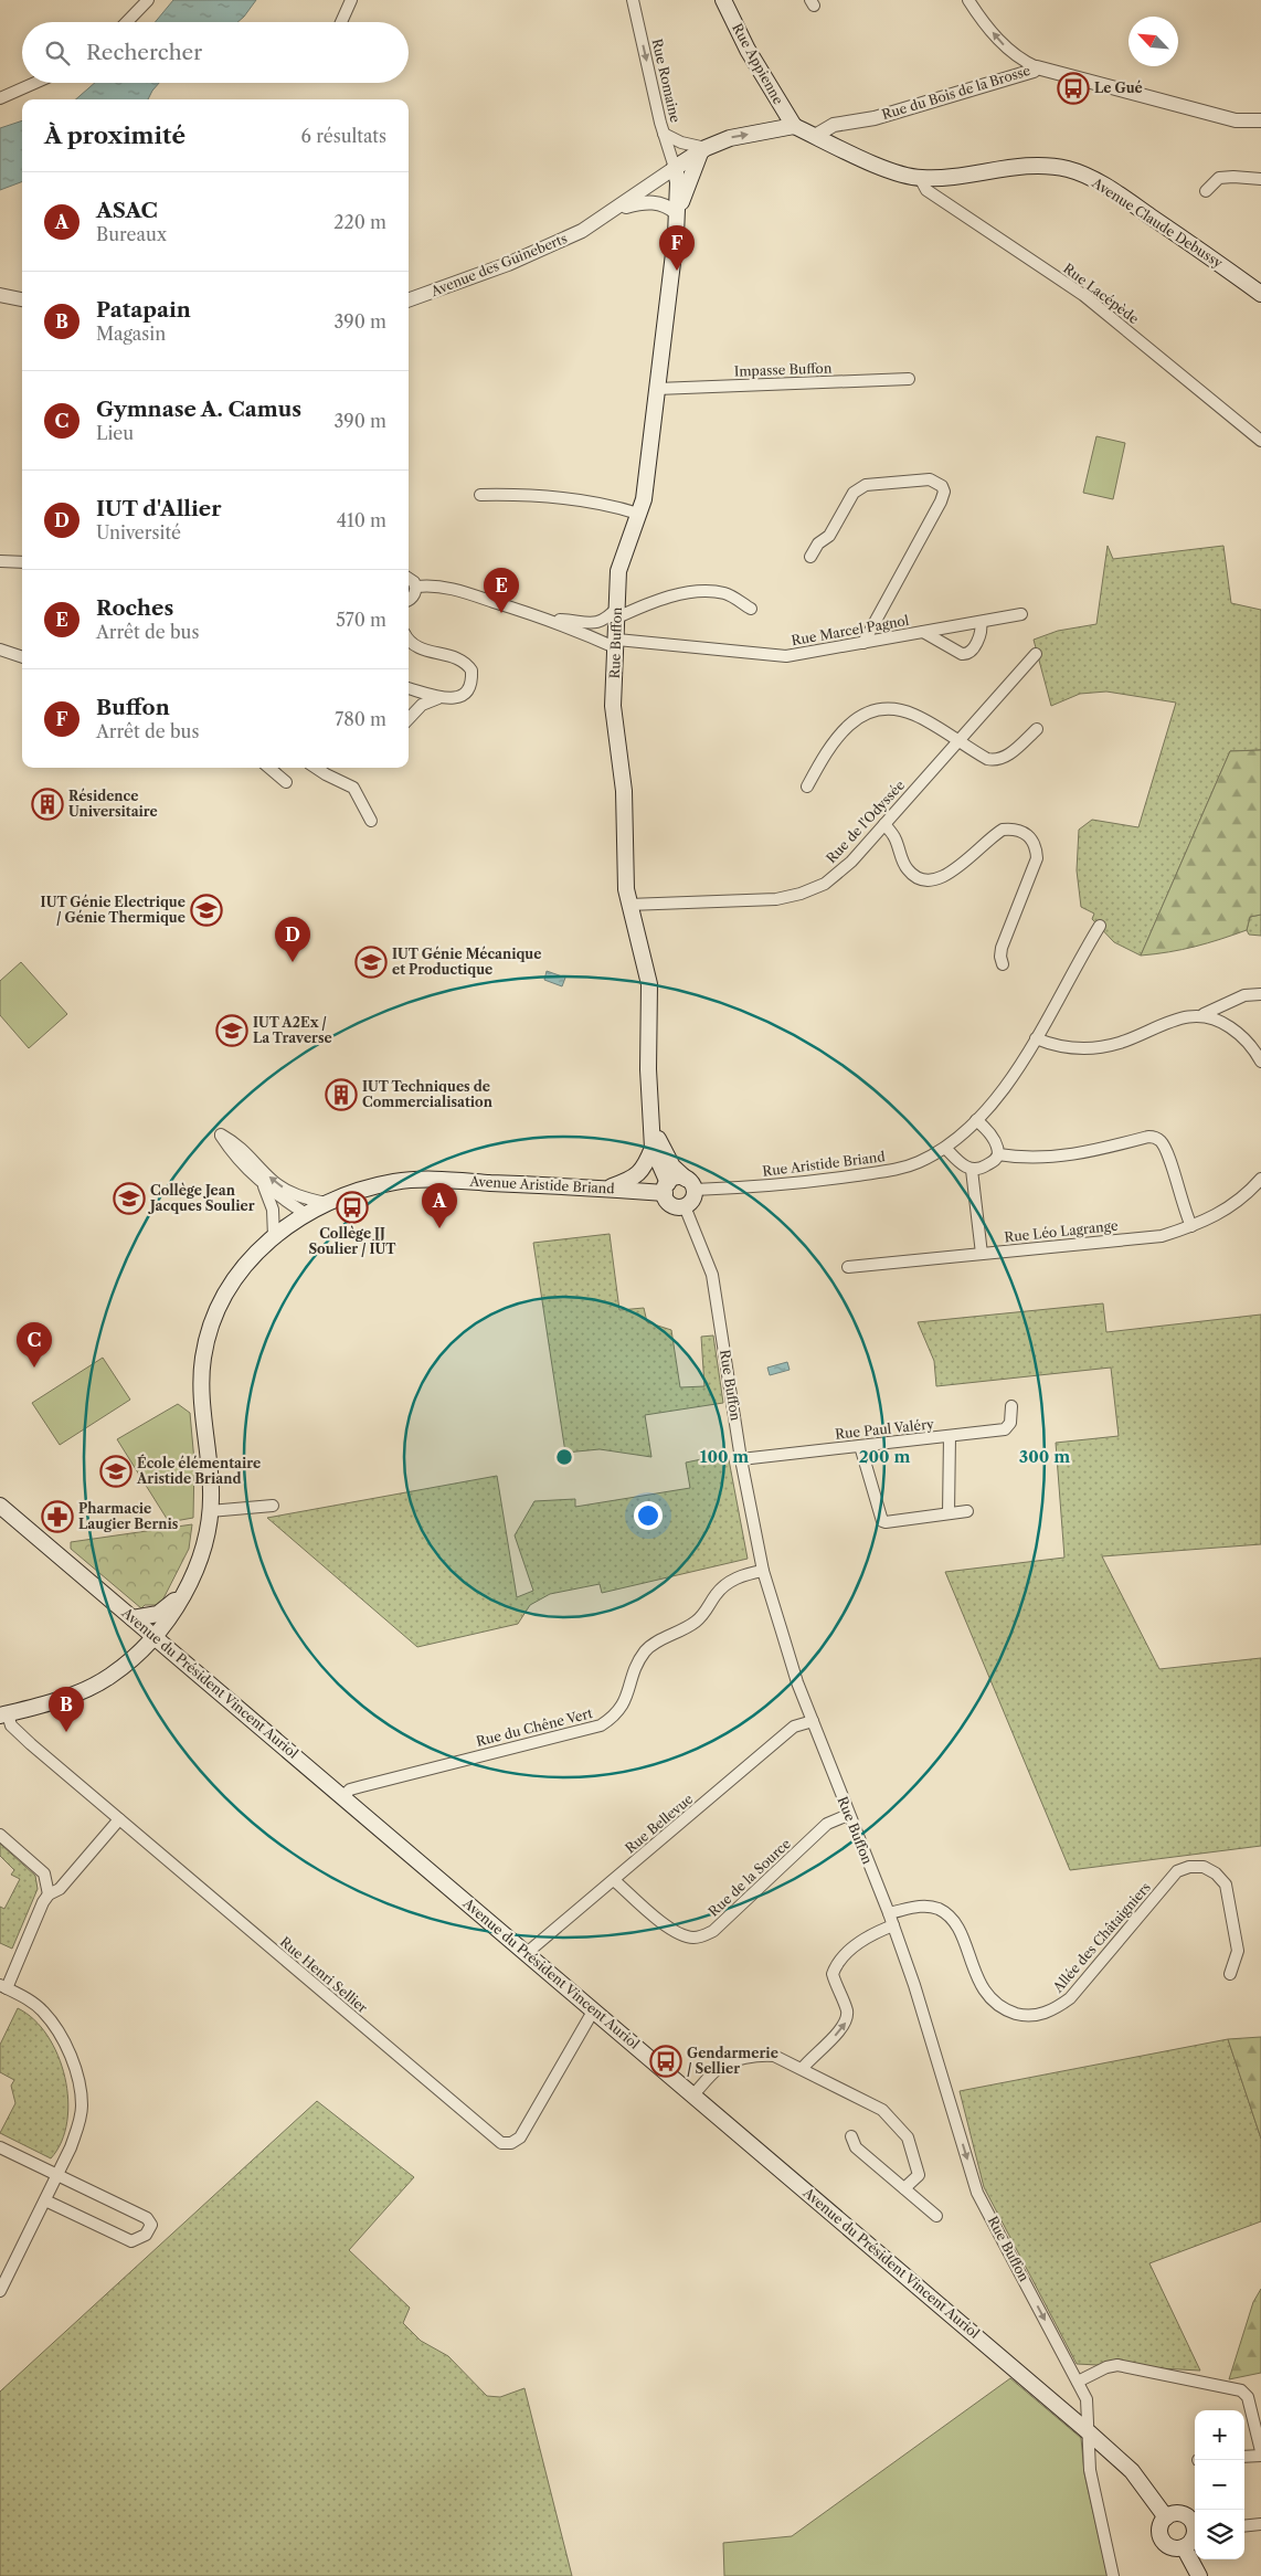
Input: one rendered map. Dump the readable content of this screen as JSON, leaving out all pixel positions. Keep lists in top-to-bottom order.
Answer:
{
  "streets": {
    "main road": [
      "Rue Appienne",
      "Avenue Claude Debussy",
      "Rue Buffon",
      "Avenue Aristide Briand",
      "Avenue du Président Vincent Auriol"
    ],
    "street": [
      "Rue Romaine",
      "Rue du Bois de la Brosse",
      "Avenue des Guineberts",
      "Rue Lacépède",
      "Impasse Buffon",
      "Rue Marcel Pagnol",
      "Rue de l'Odyssée",
      "Rue Aristide Briand",
      "Rue Léo Lagrange",
      "Rue Paul Valéry",
      "Rue du Chêne Vert",
      "Rue Bellevue",
      "Rue de la Source",
      "Allée des Châtaigniers",
      "Rue Henri Sellier"
    ]
  },
  "crossings": [
    ["Rue Appienne", "Avenue Claude Debussy"],
    ["Rue Romaine", "Avenue des Guineberts"],
    ["Rue Romaine", "Rue Buffon"],
    ["Rue du Bois de la Brosse", "Avenue Claude Debussy"],
    ["Avenue Claude Debussy", "Rue Lacépède"],
    ["Avenue des Guineberts", "Rue Buffon"],
    ["Impasse Buffon", "Rue Buffon"],
    ["Rue Marcel Pagnol", "Rue Buffon"],
    ["Rue Buffon", "Rue de l'Odyssée"],
    ["Rue Buffon", "Rue Aristide Briand"],
    ["Rue Buffon", "Avenue Aristide Briand"],
    ["Rue Buffon", "Rue Paul Valéry"],
    ["Rue Buffon", "Avenue du Président Vincent Auriol"],
    ["Rue Buffon", "Rue du Chêne Vert"],
    ["Rue Buffon", "Rue Bellevue"],
    ["Rue Buffon", "Rue de la Source"],
    ["Rue Buffon", "Allée des Châtaigniers"],
    ["Rue Aristide Briand", "Avenue Aristide Briand"],
    ["Avenue Aristide Briand", "Avenue du Président Vincent Auriol"],
    ["Avenue Aristide Briand", "Rue Henri Sellier"],
    ["Avenue du Président Vincent Auriol", "Rue du Chêne Vert"],
    ["Avenue du Président Vincent Auriol", "Rue Bellevue"],
    ["Avenue du Président Vincent Auriol", "Rue Henri Sellier"],
    ["Rue Bellevue", "Rue de la Source"]
  ],
  "one_way": ["Rue Romaine"],
  "places": {
    "bus stop": ["Le Gué", "Collège JJ Soulier / IUT", "Gendarmerie / Sellier"],
    "building": ["Résidence Universitaire", "IUT Techniques de Commercialisation"],
    "school or university": [
      "IUT Génie Electrique / Génie Thermique",
      "IUT Génie Mécanique et Productique",
      "IUT A2Ex / La Traverse",
      "Collège Jean Jacques Soulier",
      "École élémentaire Aristide Briand"
    ],
    "pharmacy": ["Pharmacie Laugier Bernis"]
  },
  "north": "top left",
  "page": {
    "search": "Rechercher",
    "heading": ["À proximité", "6 résultats"],
    "list": [
      {
        "mark": "A",
        "name": "ASAC",
        "note": "Bureaux",
        "value": "220 m"
      },
      {
        "mark": "B",
        "name": "Patapain",
        "note": "Magasin",
        "value": "390 m"
      },
      {
        "mark": "C",
        "name": "Gymnase A. Camus",
        "note": "Lieu",
        "value": "390 m"
      },
      {
        "mark": "D",
        "name": "IUT d'Allier",
        "note": "Université",
        "value": "410 m"
      },
      {
        "mark": "E",
        "name": "Roches",
        "note": "Arrêt de bus",
        "value": "570 m"
      },
      {
        "mark": "F",
        "name": "Buffon",
        "note": "Arrêt de bus",
        "value": "780 m"
      }
    ],
    "pins": [
      "F",
      "E",
      "D",
      "A",
      "C",
      "B"
    ],
    "map_buttons": ["+", "−"]
  },
  "rings": ["100 m", "200 m", "300 m"]
}
